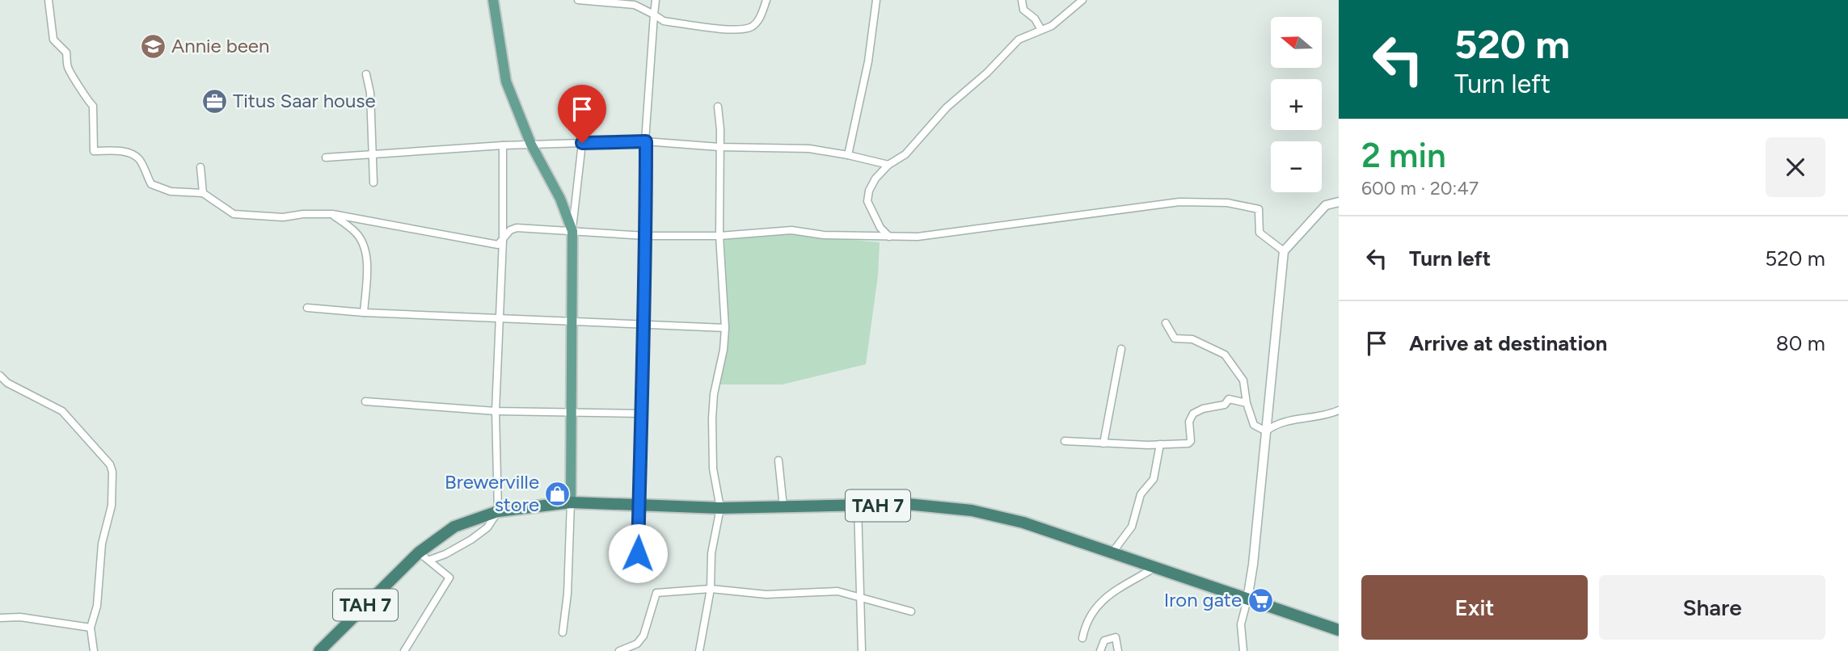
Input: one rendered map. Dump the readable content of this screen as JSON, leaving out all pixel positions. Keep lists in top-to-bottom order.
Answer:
{
  "streets": {
    "highway": ["TAH 7"]
  },
  "places": {
    "school or university": ["Annie been"],
    "office": ["Titus Saar house"],
    "shop": ["Brewerville store"],
    "supermarket": ["Iron gate"]
  },
  "north": "left",
  "page": {
    "turn": ["520 m", "Turn left"],
    "map_buttons": ["+", "−"],
    "heading": ["2 min", "600 m · 20:47"],
    "list": [
      {
        "name": "Turn left",
        "value": "520 m"
      },
      {
        "name": "Arrive at destination",
        "value": "80 m"
      }
    ],
    "buttons": ["Exit", "Share"]
  }
}
